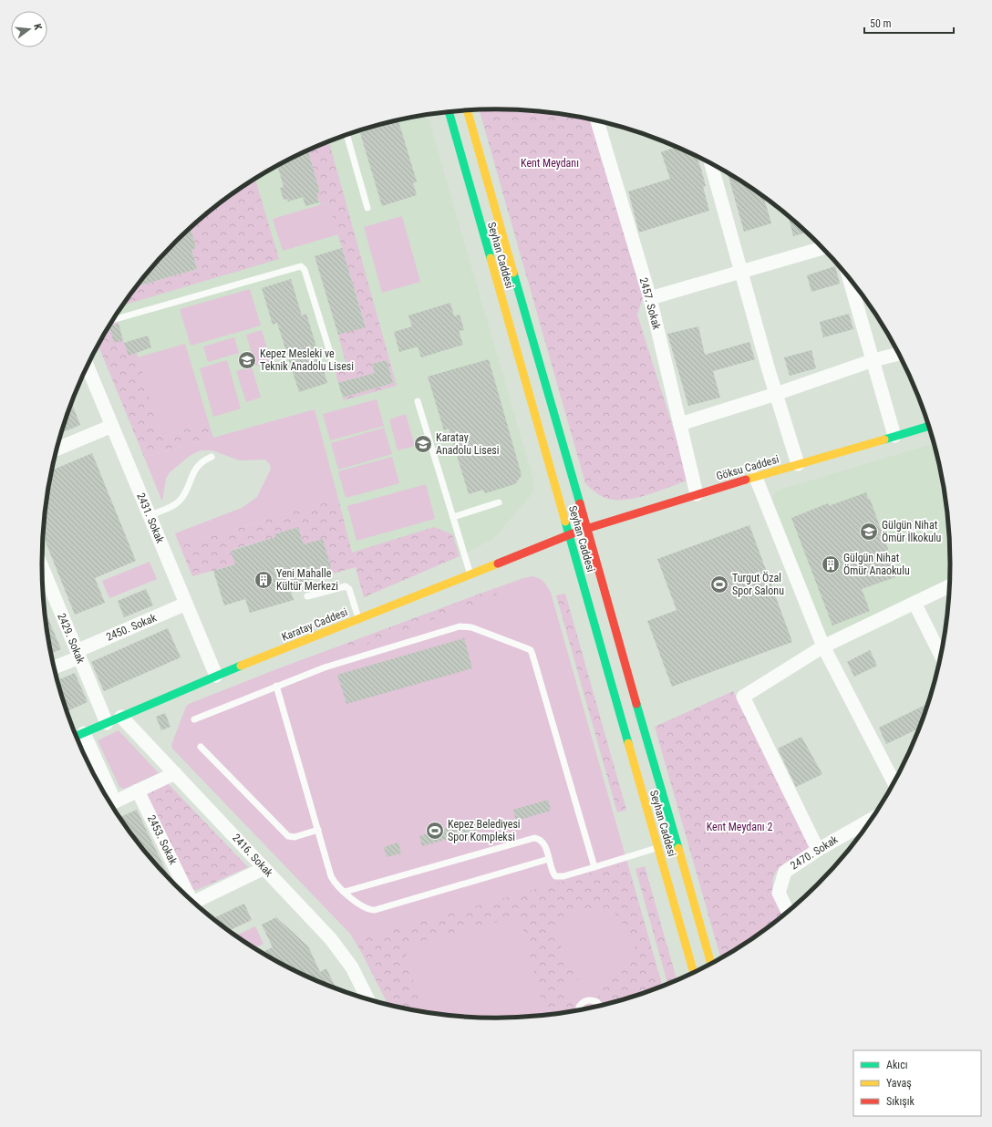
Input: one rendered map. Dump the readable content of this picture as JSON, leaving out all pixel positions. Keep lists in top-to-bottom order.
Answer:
{
  "streets": {
    "street": [
      "Seyhan Caddesi",
      "2457. Sokak",
      "Göksu Caddesi",
      "2431. Sokak",
      "Karatay Caddesi",
      "2450. Sokak",
      "2429. Sokak",
      "2453. Sokak",
      "2470. Sokak",
      "2416. Sokak"
    ]
  },
  "crossings": [
    ["Seyhan Caddesi", "Göksu Caddesi"],
    ["Seyhan Caddesi", "Karatay Caddesi"],
    ["2457. Sokak", "Göksu Caddesi"],
    ["Göksu Caddesi", "Karatay Caddesi"],
    ["2431. Sokak", "Karatay Caddesi"],
    ["2431. Sokak", "2450. Sokak"],
    ["Karatay Caddesi", "2429. Sokak"],
    ["Karatay Caddesi", "2416. Sokak"],
    ["2450. Sokak", "2429. Sokak"]
  ],
  "parks": ["Kent Meydanı", "Kent Meydanı 2"],
  "places": {
    "school or university": ["Kepez Mesleki ve Teknik Anadolu Lisesi", "Karatay Anadolu Lisesi", "Gülgün Nihat Ömür İlkokulu"],
    "building": ["Gülgün Nihat Ömür Anaokulu", "Yeni Mahalle Kültür Merkezi"],
    "sports": ["Turgut Özal Spor Salonu", "Kepez Belediyesi Spor Kompleksi"]
  },
  "legend": ["Akıcı", "Yavaş", "Sıkışık"],
  "scale_bar": "50 m",
  "north": "right"
}
